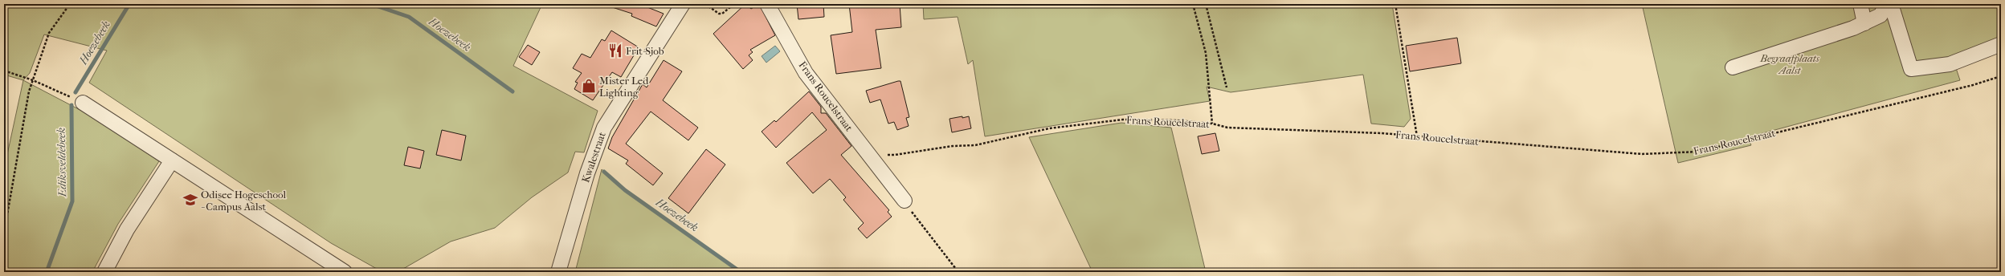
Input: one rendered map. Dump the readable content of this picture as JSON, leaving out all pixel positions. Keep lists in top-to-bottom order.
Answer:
{
  "streets": {
    "street": ["Frans Roucelstraat", "Kwalestraat"]
  },
  "water": ["Hoezebeek", "Ediksveldebeek"],
  "parks": ["Begraafplaats Aalst"],
  "places": {
    "restaurant": ["Frit-Sjob"],
    "shop": ["Mister Led Lighting"],
    "school or university": ["Odisee Hogeschool - Campus Aalst"]
  }
}
